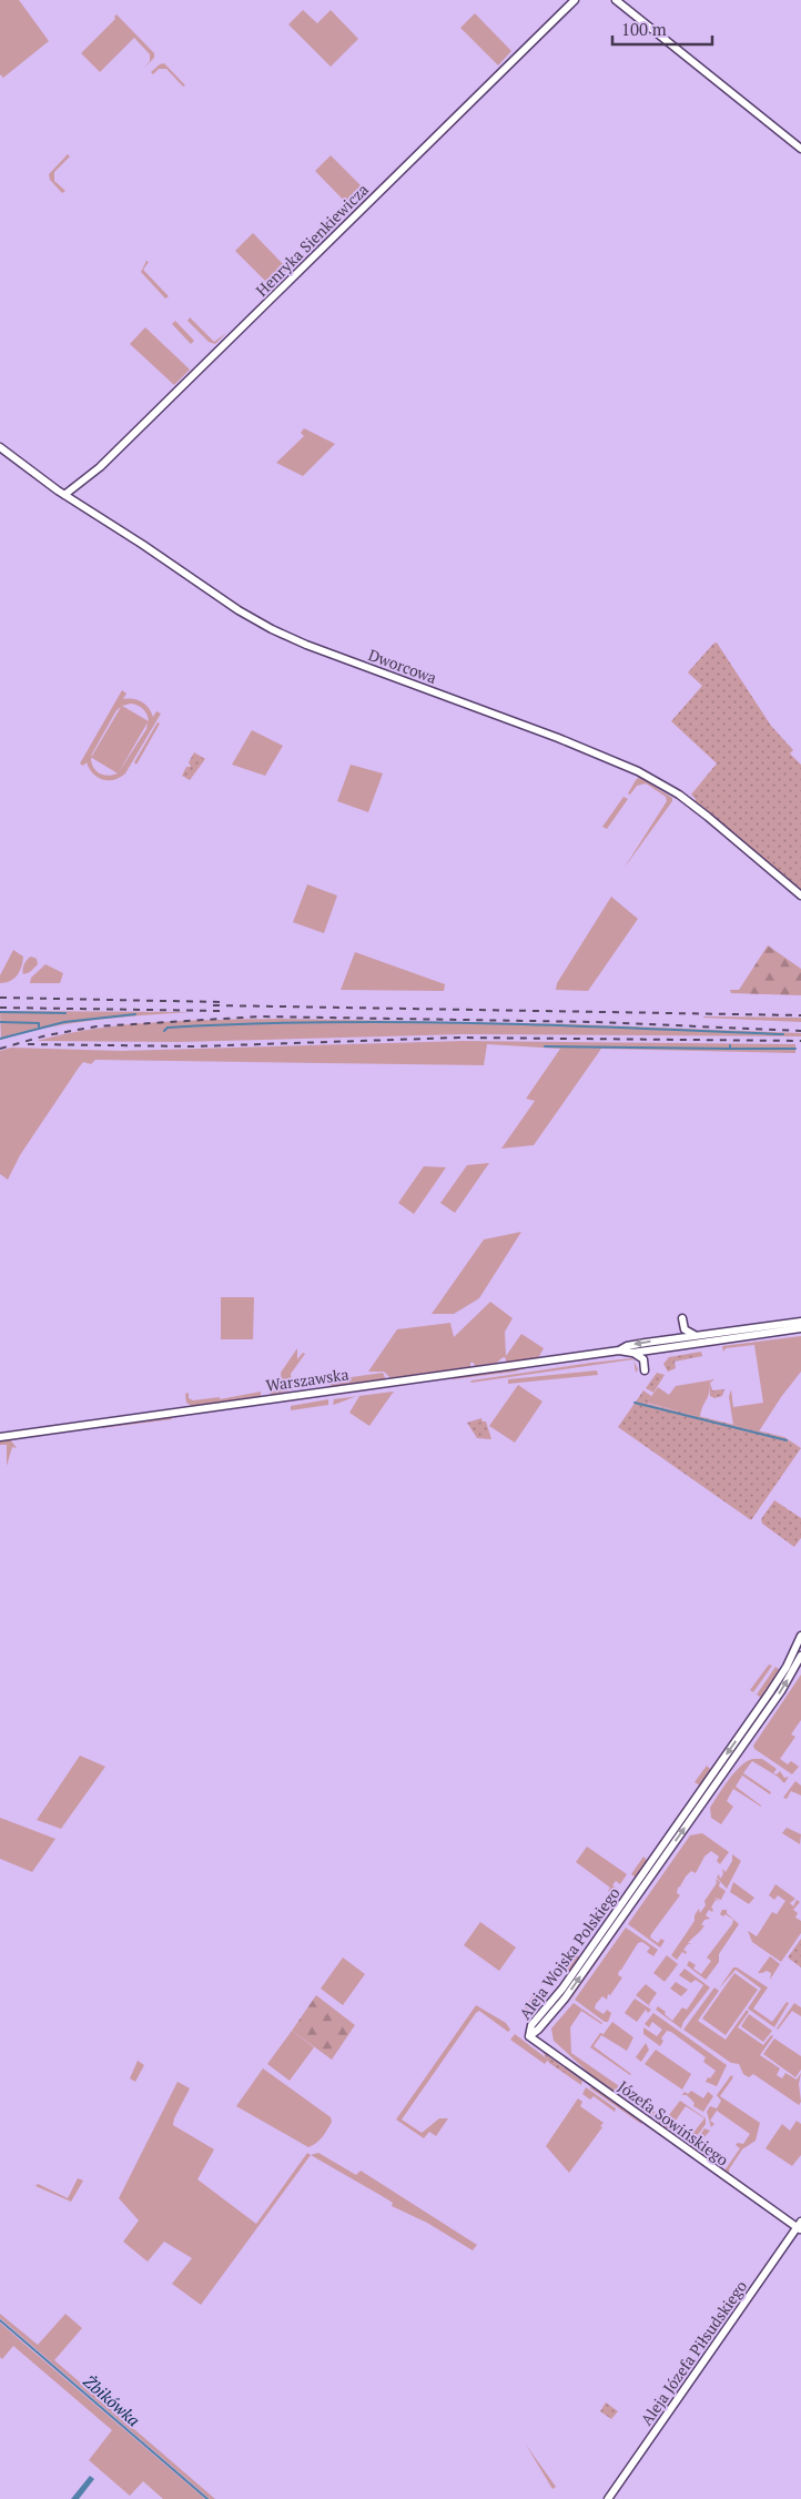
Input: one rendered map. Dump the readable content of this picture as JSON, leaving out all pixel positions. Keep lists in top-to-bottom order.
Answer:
{
  "streets": {
    "street": [
      "Henryka Sienkiewicza",
      "Dworcowa",
      "Warszawska",
      "Aleja Wojska Polskiego",
      "Józefa Sowińskiego",
      "Aleja Józefa Piłsudskiego"
    ]
  },
  "crossings": [
    ["Henryka Sienkiewicza", "Dworcowa"],
    ["Aleja Wojska Polskiego", "Józefa Sowińskiego"],
    ["Józefa Sowińskiego", "Aleja Józefa Piłsudskiego"]
  ],
  "water": ["Żbikówka"],
  "scale_bar": "100 m"
}
